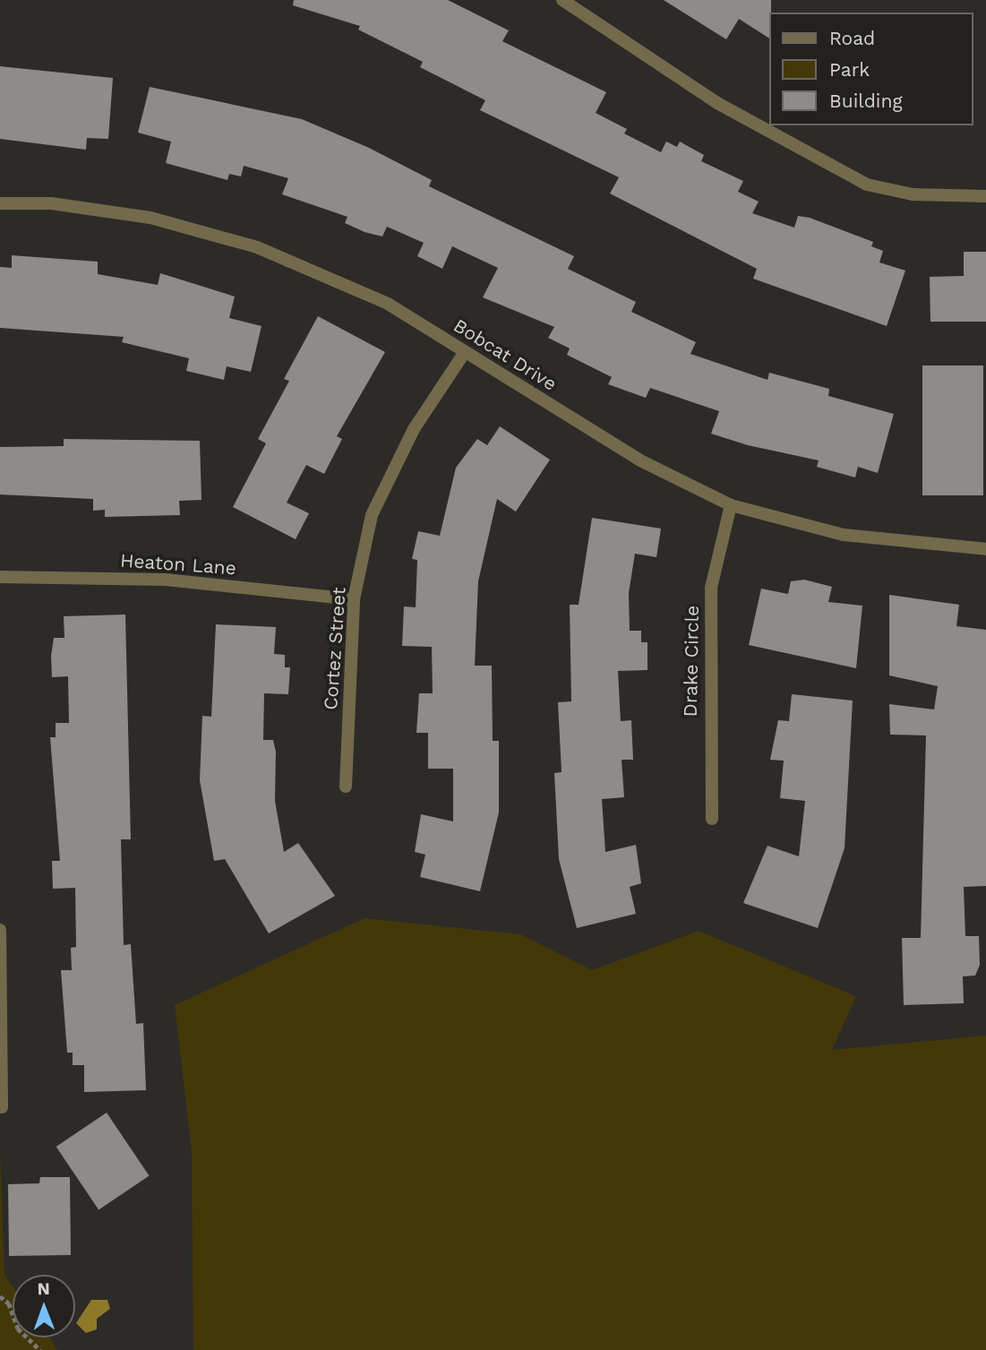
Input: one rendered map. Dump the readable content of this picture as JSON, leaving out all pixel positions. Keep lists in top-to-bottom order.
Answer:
{
  "streets": {
    "street": [
      "Bobcat Drive",
      "Heaton Lane",
      "Cortez Street",
      "Drake Circle"
    ]
  },
  "crossings": [
    ["Bobcat Drive", "Cortez Street"],
    ["Bobcat Drive", "Drake Circle"],
    ["Heaton Lane", "Cortez Street"]
  ],
  "legend": ["Road", "Park", "Building"],
  "north": "top"
}
